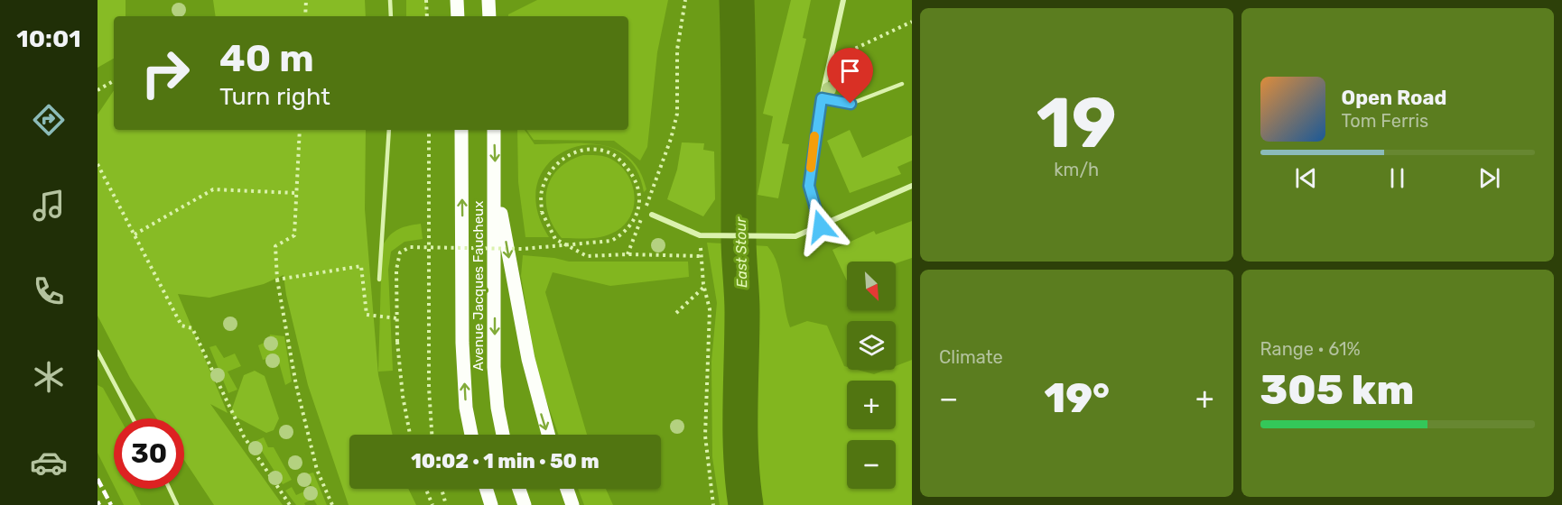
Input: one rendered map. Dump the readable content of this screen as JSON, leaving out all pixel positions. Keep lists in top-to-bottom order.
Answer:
{
  "streets": {
    "main road": ["Avenue Jacques Faucheux"]
  },
  "water": ["East Stour"],
  "north": "bottom right",
  "page": {
    "tabs": "10:01",
    "tile": [
      ["19", "km/h"],
      "Climate",
      ["Range · 61%", "305 km"]
    ],
    "turn": ["40 m", "Turn right"],
    "song": ["Open Road", "Tom Ferris"],
    "map_buttons": ["+", "−"],
    "heat": ["−", "19°", "+"],
    "limit": "30",
    "trip": "10:02 · 1 min · 50 m"
  }
}
